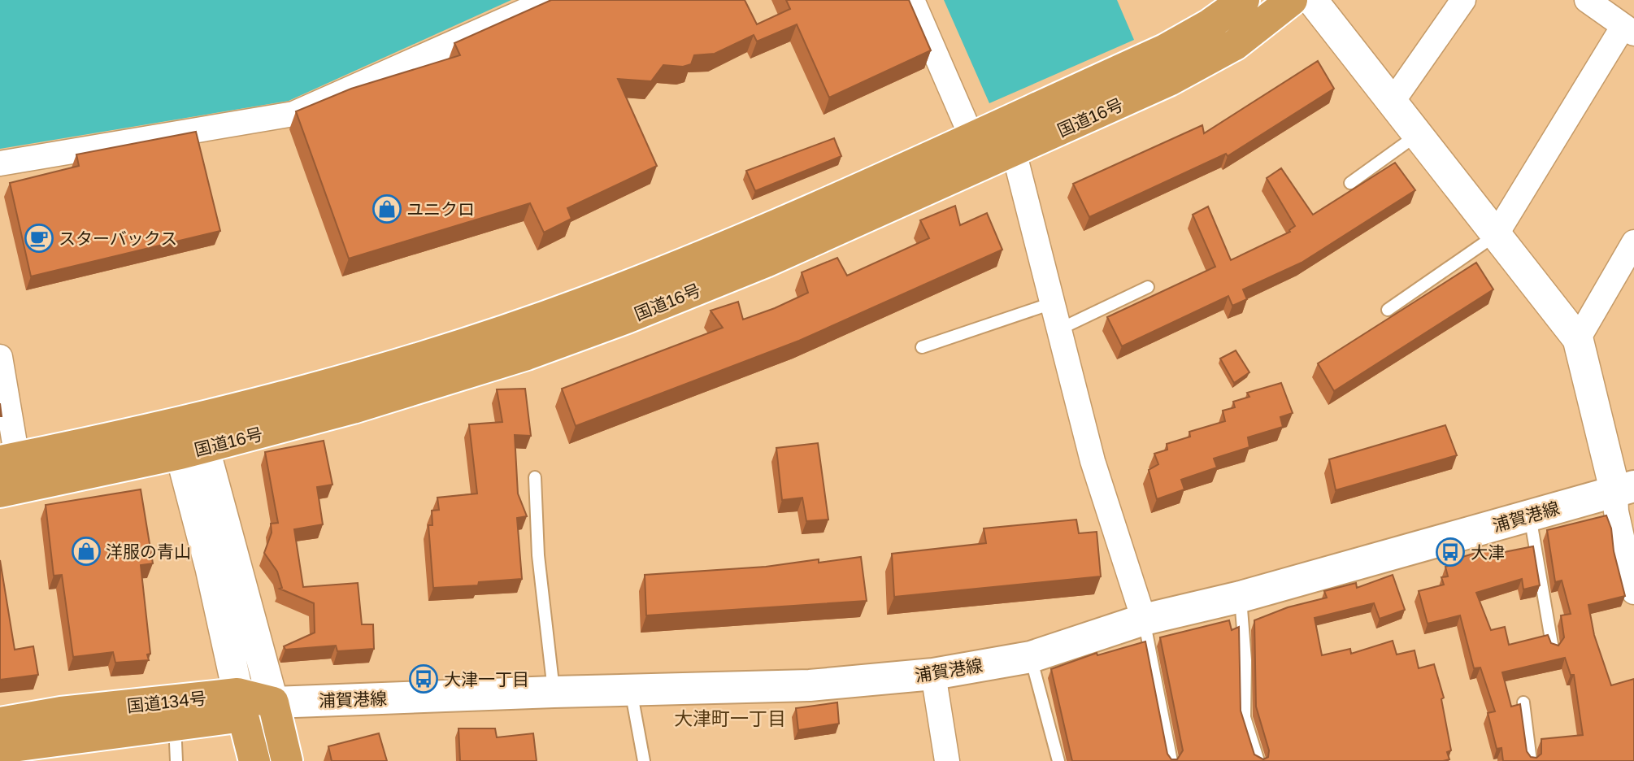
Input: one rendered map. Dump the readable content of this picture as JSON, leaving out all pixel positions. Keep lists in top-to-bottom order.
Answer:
{
  "streets": {
    "highway": ["国道16号", "国道134号"],
    "main road": ["浦賀港線"]
  },
  "crossings": [
    ["浦賀港線", "国道134号"]
  ],
  "districts": ["大津町一丁目"],
  "places": {
    "shop": ["ユニクロ", "洋服の青山"],
    "cafe": ["スターバックス"],
    "bus stop": ["大津", "大津一丁目"]
  }
}
